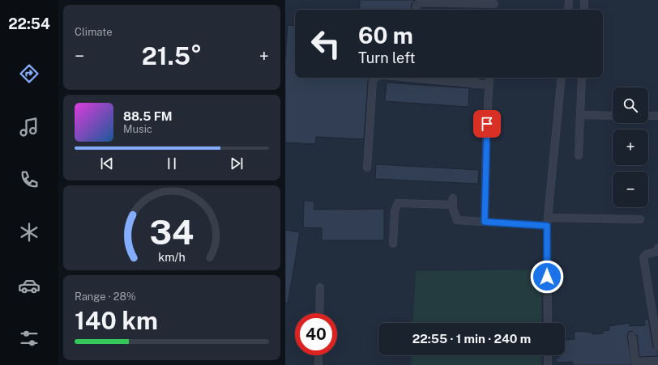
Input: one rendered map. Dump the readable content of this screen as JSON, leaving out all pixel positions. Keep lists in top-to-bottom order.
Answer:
{
  "page": {
    "tabs": "22:54",
    "tile": [
      "Climate",
      ["Range · 28%", "140 km"]
    ],
    "turn": ["60 m", "Turn left"],
    "heat": ["−", "21.5°", "+"],
    "map_buttons": ["+", "−"],
    "song": ["88.5 FM", "Music"],
    "limit": "40",
    "trip": "22:55 · 1 min · 240 m",
    "gauge": ["34", "km/h"]
  }
}
